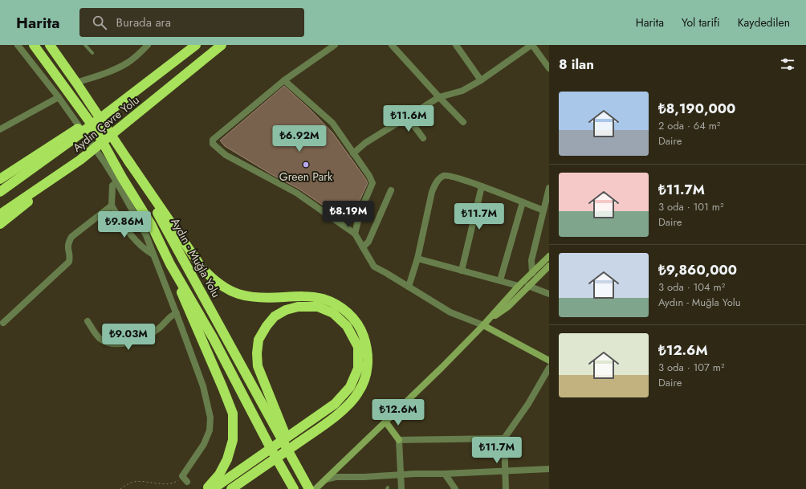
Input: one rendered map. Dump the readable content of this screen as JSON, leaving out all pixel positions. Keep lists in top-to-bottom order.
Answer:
{
  "streets": {
    "highway": ["Aydın Çevre Yolu", "Aydın - Muğla Yolu"]
  },
  "places": ["Green Park"],
  "page": {
    "header": "Harita",
    "search": "Burada ara",
    "nav": ["Harita", "Yol tarifi", "Kaydedilen"],
    "heading": "8 ilan",
    "list": [
      {
        "name": "₺8,190,000",
        "note": "2 oda · 64 m² · Daire"
      },
      {
        "name": "₺11.7M",
        "note": "3 oda · 101 m² · Daire"
      },
      {
        "name": "₺9,860,000",
        "note": "3 oda · 104 m² · Aydın - Muğla Yolu"
      },
      {
        "name": "₺12.6M",
        "note": "3 oda · 107 m² · Daire"
      }
    ],
    "price": [
      "₺11.6M",
      "₺6.92M",
      "₺8.19M",
      "₺11.7M",
      "₺9.86M",
      "₺9.03M",
      "₺12.6M",
      "₺11.7M"
    ]
  }
}
